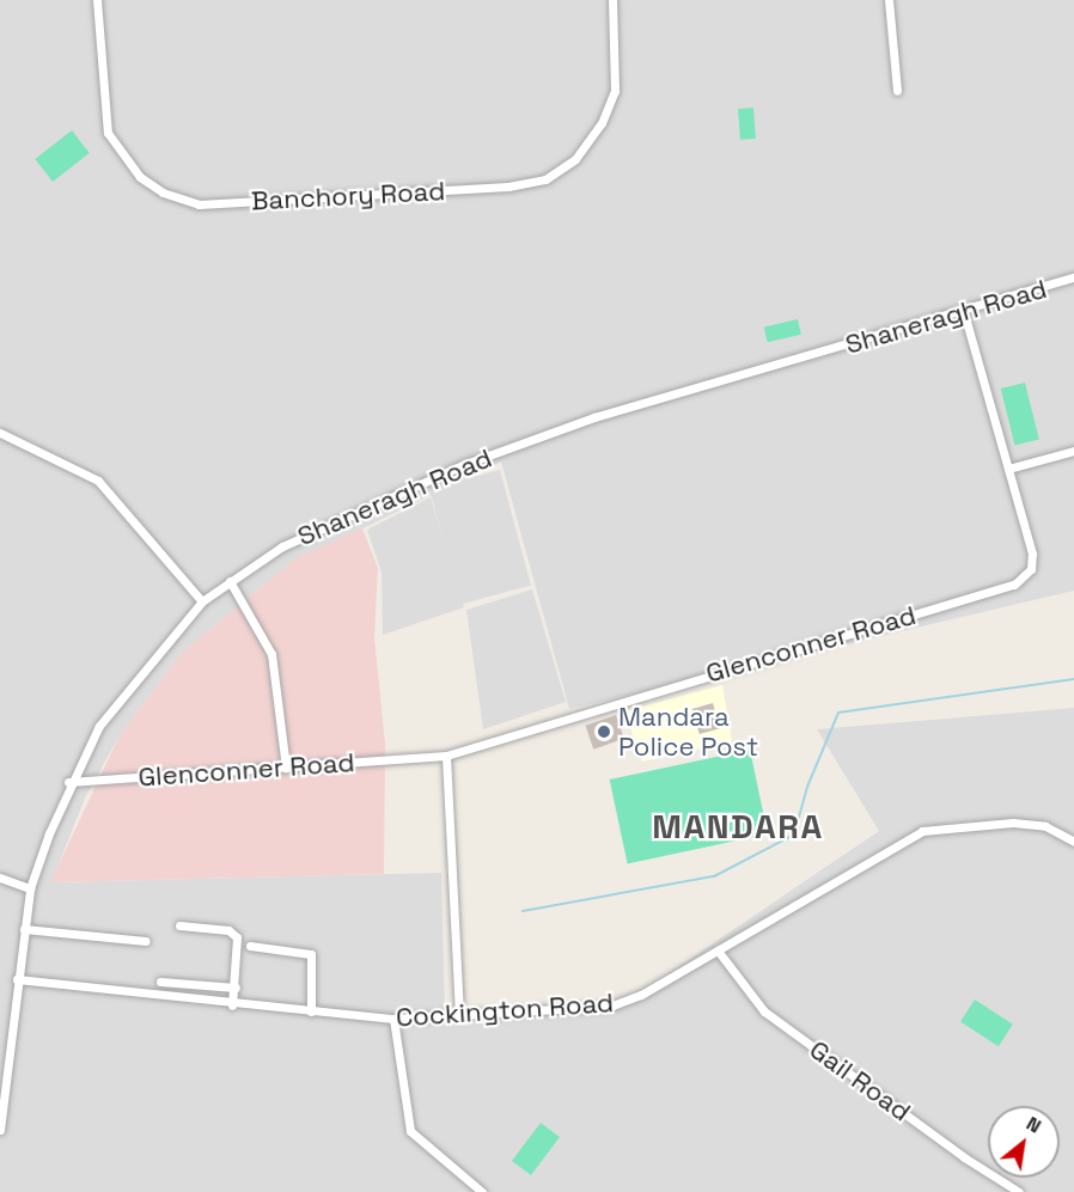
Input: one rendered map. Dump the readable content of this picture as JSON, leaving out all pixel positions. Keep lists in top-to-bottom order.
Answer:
{
  "streets": {
    "street": [
      "Banchory Road",
      "Shaneragh Road",
      "Glenconner Road",
      "Cockington Road",
      "Gail Road"
    ]
  },
  "crossings": [
    ["Shaneragh Road", "Glenconner Road"],
    ["Shaneragh Road", "Cockington Road"],
    ["Cockington Road", "Gail Road"]
  ],
  "districts": ["MANDARA"],
  "places": ["Mandara Police Post"],
  "north": "top right"
}
